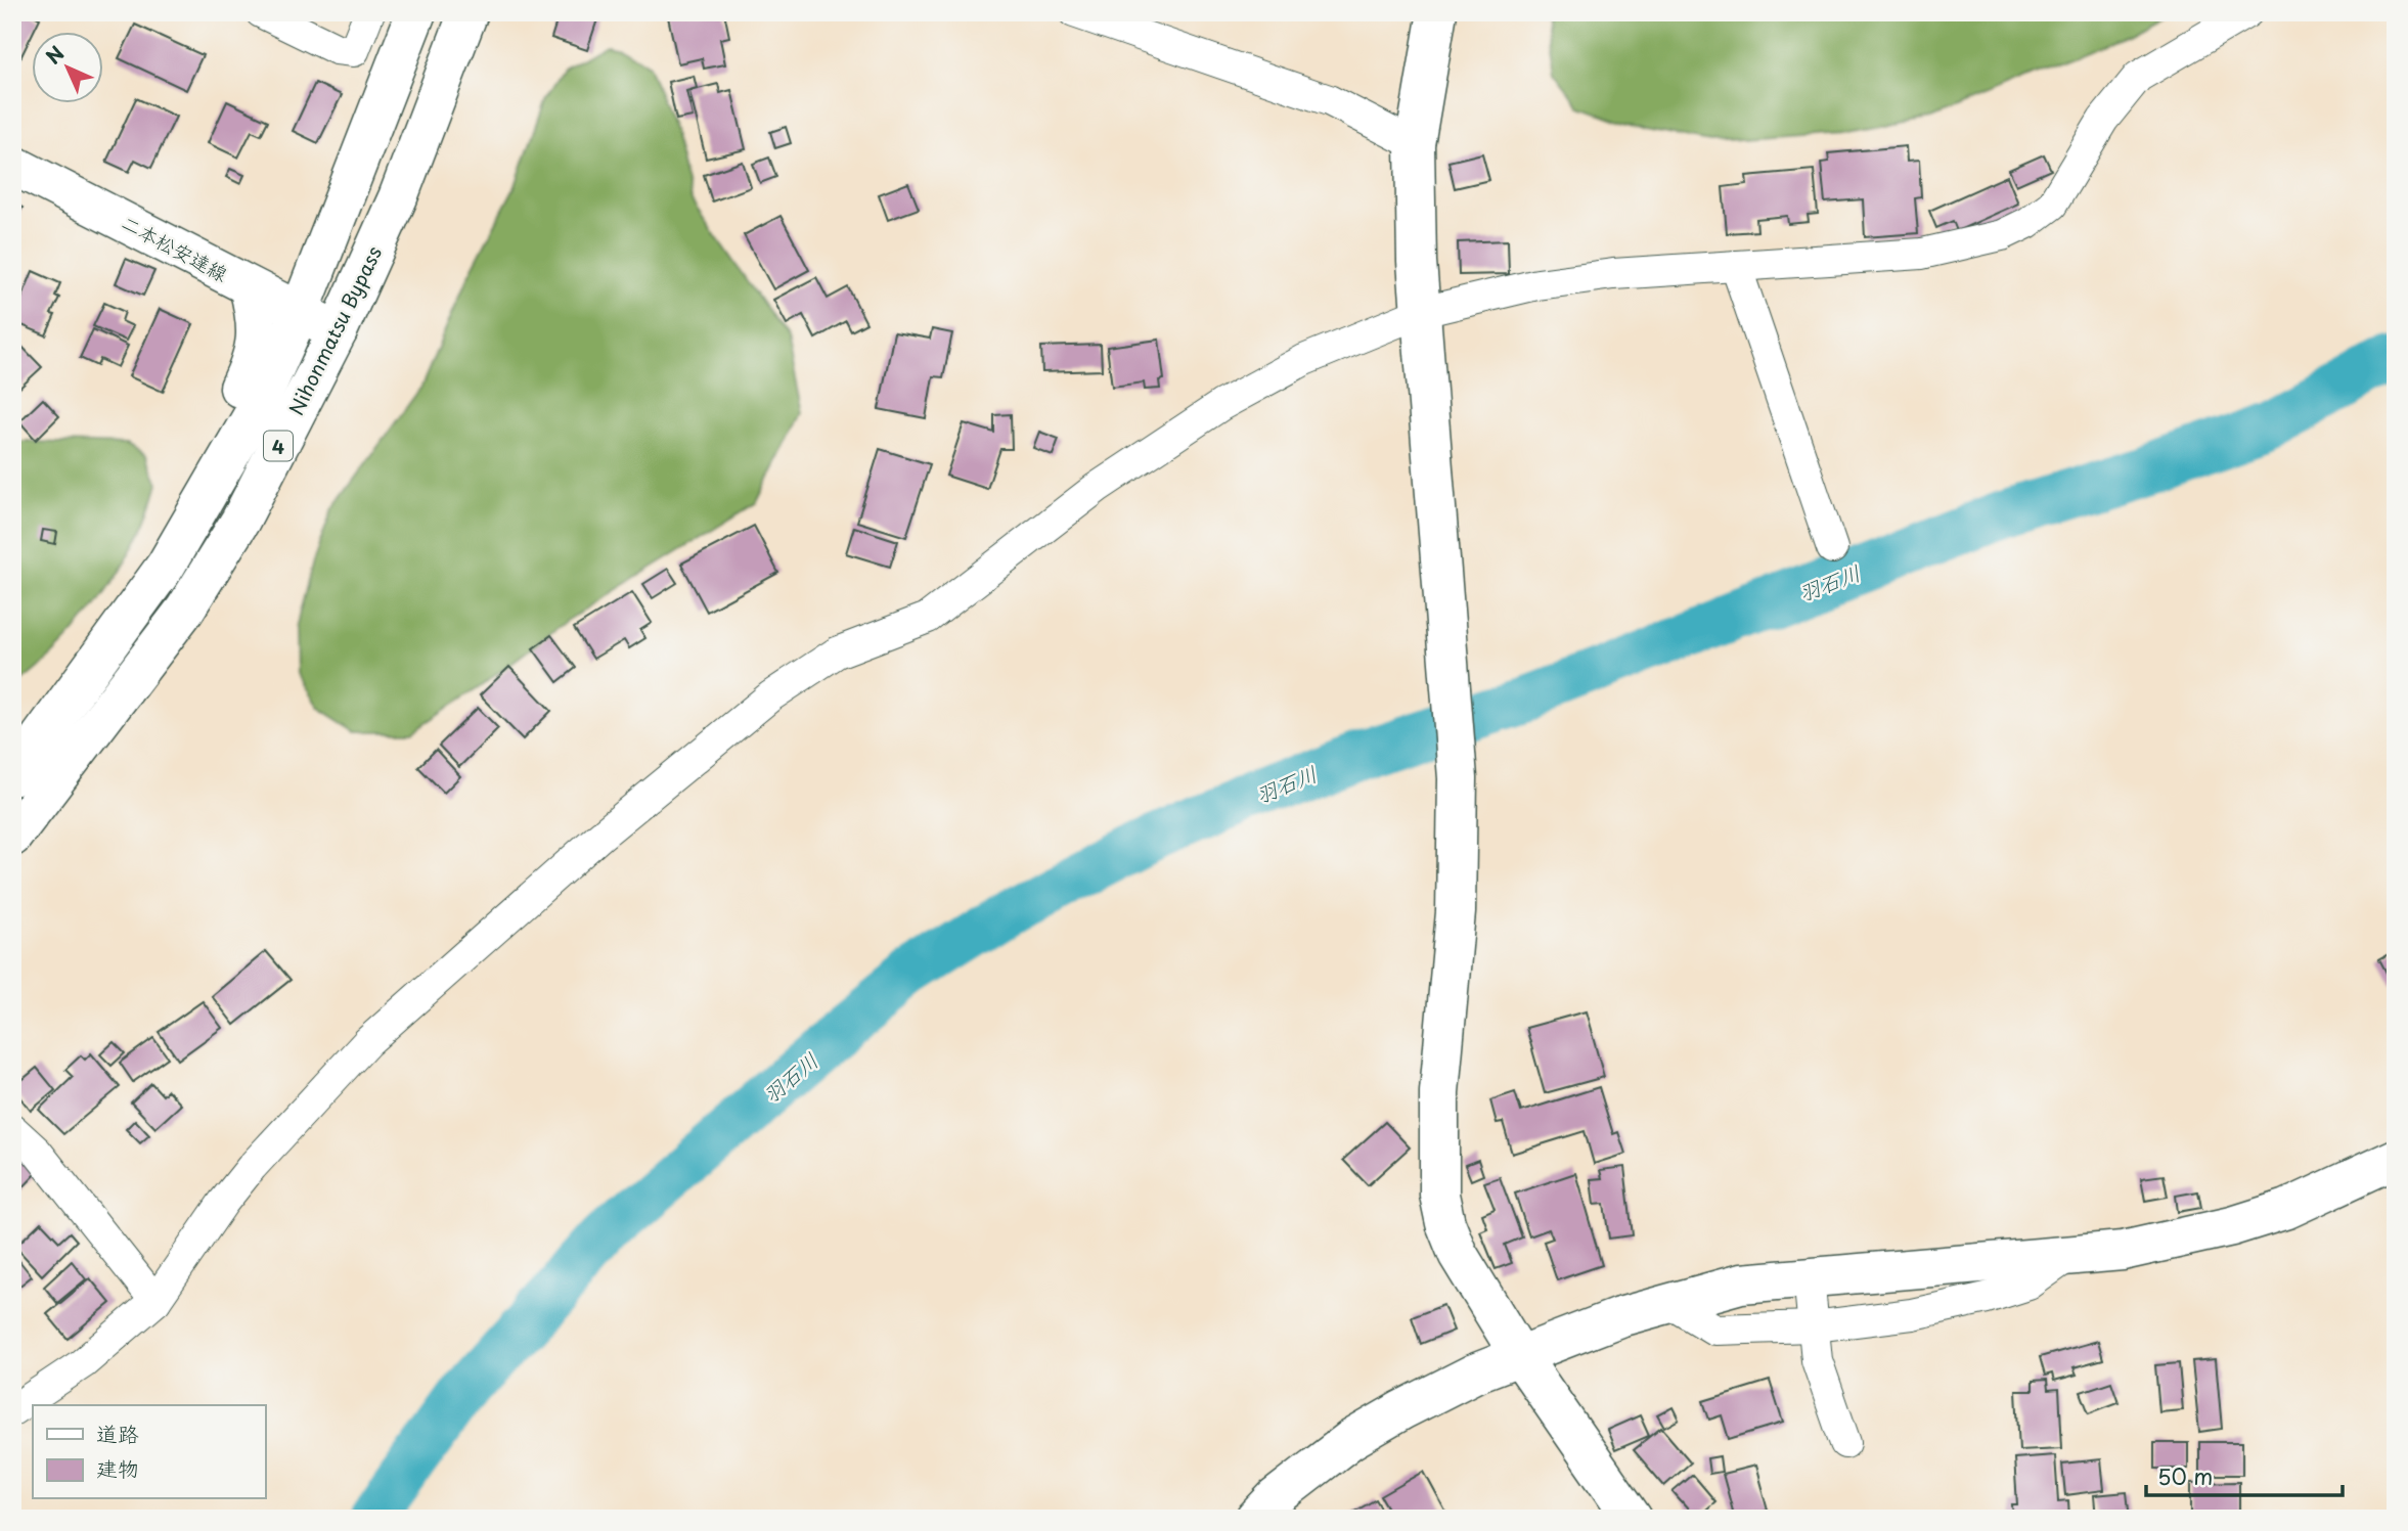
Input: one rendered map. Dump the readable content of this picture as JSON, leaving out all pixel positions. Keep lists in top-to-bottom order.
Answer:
{
  "streets": {
    "main road": ["二本松安達線", "Nihonmatsu Bypass", "4"]
  },
  "crossings": [
    ["二本松安達線", "Nihonmatsu Bypass"]
  ],
  "water": ["羽石川"],
  "legend": ["道路", "建物"],
  "scale_bar": "50 m",
  "north": "top left"
}
